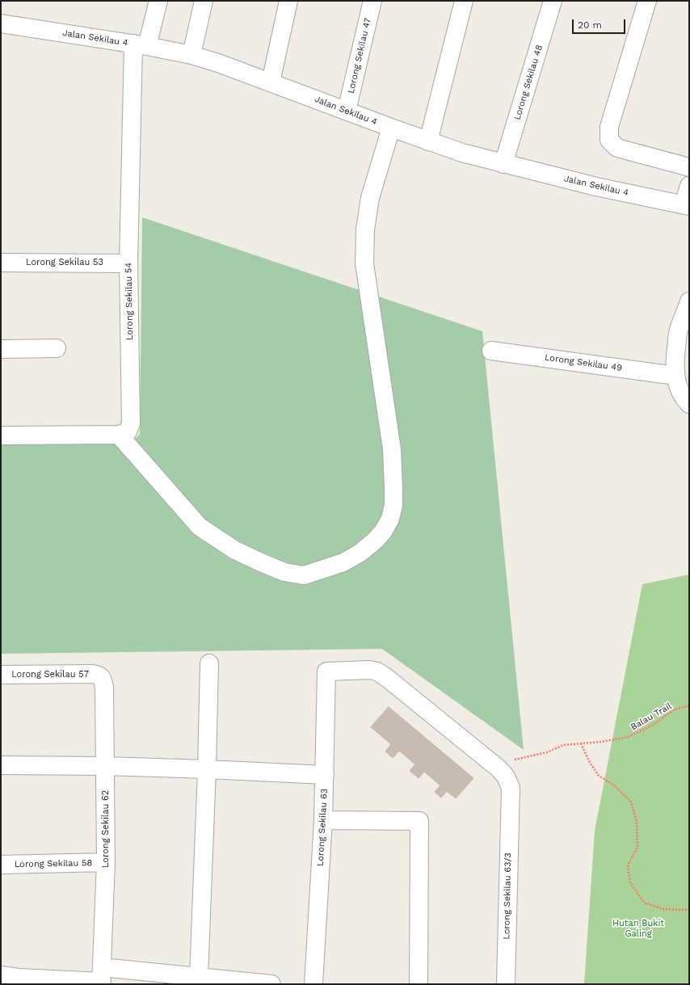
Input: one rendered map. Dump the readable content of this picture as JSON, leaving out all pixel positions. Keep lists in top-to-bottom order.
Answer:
{
  "streets": {
    "street": [
      "Jalan Sekilau 4",
      "Lorong Sekilau 47",
      "Lorong Sekilau 48",
      "Lorong Sekilau 53",
      "Lorong Sekilau 54",
      "Lorong Sekilau 49",
      "Lorong Sekilau 57",
      "Lorong Sekilau 63",
      "Lorong Sekilau 62",
      "Lorong Sekilau 58",
      "Lorong Sekilau 63/3"
    ],
    "path": ["Balau Trail"]
  },
  "crossings": [
    ["Jalan Sekilau 4", "Lorong Sekilau 47"],
    ["Jalan Sekilau 4", "Lorong Sekilau 48"],
    ["Jalan Sekilau 4", "Lorong Sekilau 54"],
    ["Lorong Sekilau 53", "Lorong Sekilau 54"],
    ["Lorong Sekilau 57", "Lorong Sekilau 62"],
    ["Balau Trail", "Lorong Sekilau 63/3"],
    ["Lorong Sekilau 63", "Lorong Sekilau 63/3"],
    ["Lorong Sekilau 62", "Lorong Sekilau 58"]
  ],
  "parks": ["Hutan Bukit Galing"],
  "scale_bar": "20 m"
}
